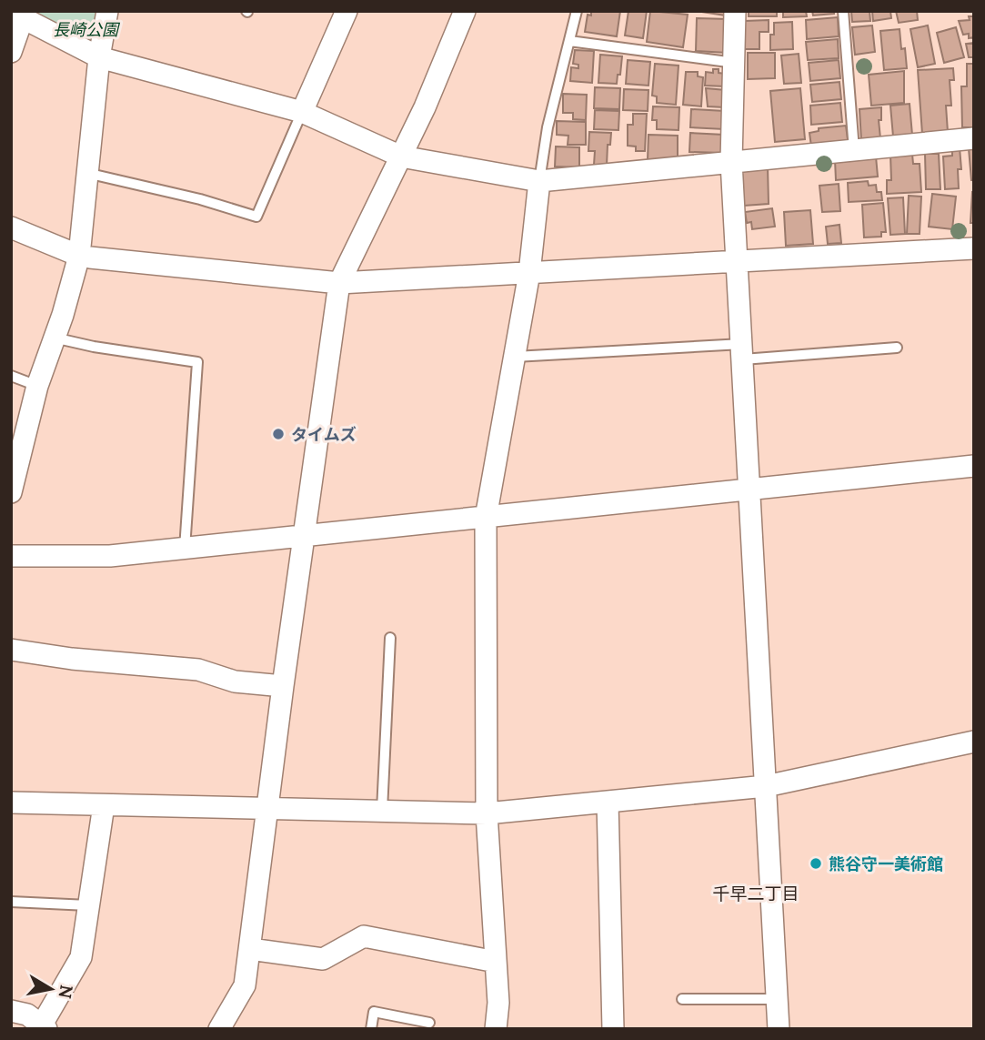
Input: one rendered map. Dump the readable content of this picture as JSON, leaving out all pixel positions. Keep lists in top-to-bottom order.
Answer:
{
  "districts": ["千早二丁目"],
  "parks": ["長崎公園"],
  "places": ["タイムズ", "熊谷守一美術館"],
  "north": "right"
}
